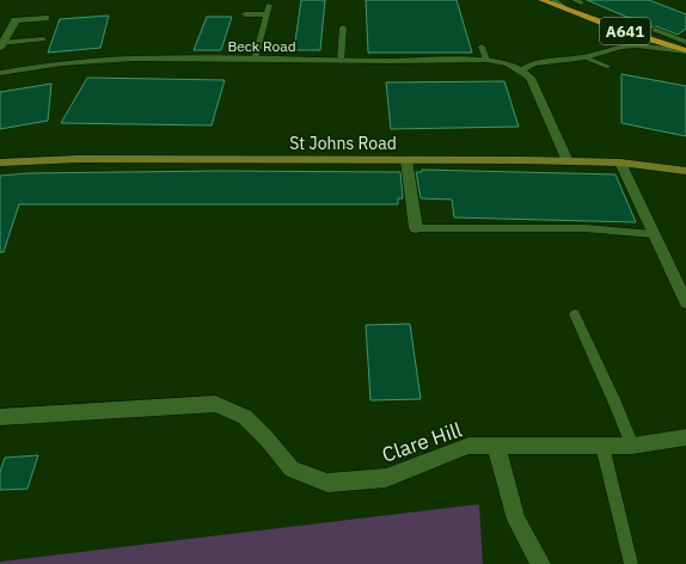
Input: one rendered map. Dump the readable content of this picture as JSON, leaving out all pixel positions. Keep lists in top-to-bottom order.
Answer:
{
  "streets": {
    "main road": ["A641"],
    "street": ["Beck Road", "St Johns Road", "Clare Hill"]
  }
}
